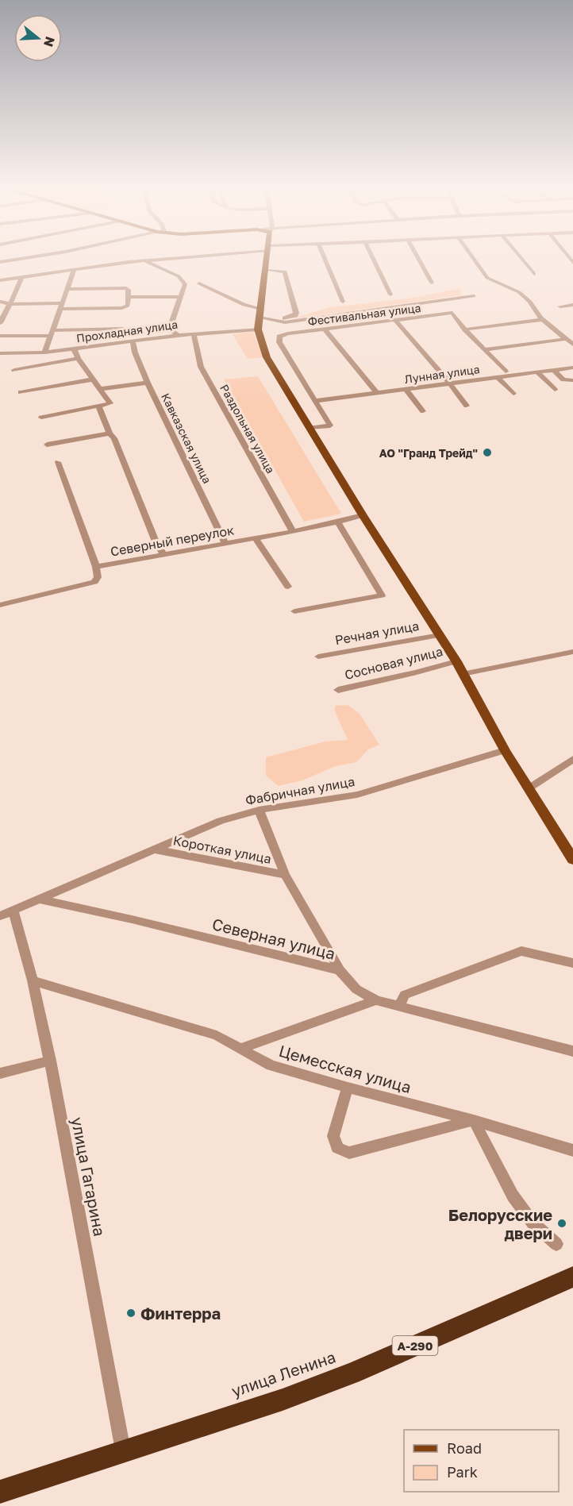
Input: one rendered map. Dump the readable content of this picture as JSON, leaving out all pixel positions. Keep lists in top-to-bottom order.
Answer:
{
  "streets": {
    "highway": ["А-290", "улица Ленина"],
    "street": [
      "Фестивальная улица",
      "Прохладная улица",
      "Лунная улица",
      "Раздольная улица",
      "Кавказская улица",
      "Северный переулок",
      "Речная улица",
      "Сосновая улица",
      "Фабричная улица",
      "Короткая улица",
      "Северная улица",
      "Цемесская улица",
      "улица Гагарина"
    ]
  },
  "crossings": [
    ["Фестивальная улица", "Лунная улица"],
    ["Прохладная улица", "Раздольная улица"],
    ["Прохладная улица", "Кавказская улица"],
    ["Раздольная улица", "Северный переулок"],
    ["Кавказская улица", "Северный переулок"],
    ["Фабричная улица", "Короткая улица"],
    ["Фабричная улица", "Северная улица"],
    ["Фабричная улица", "улица Гагарина"],
    ["Цемесская улица", "улица Гагарина"],
    ["улица Гагарина", "улица Ленина"]
  ],
  "places": ["АО \"Гранд Трейд\"", "Белорусские двери", "Финтерра"],
  "legend": ["Road", "Park"],
  "north": "right"
}
